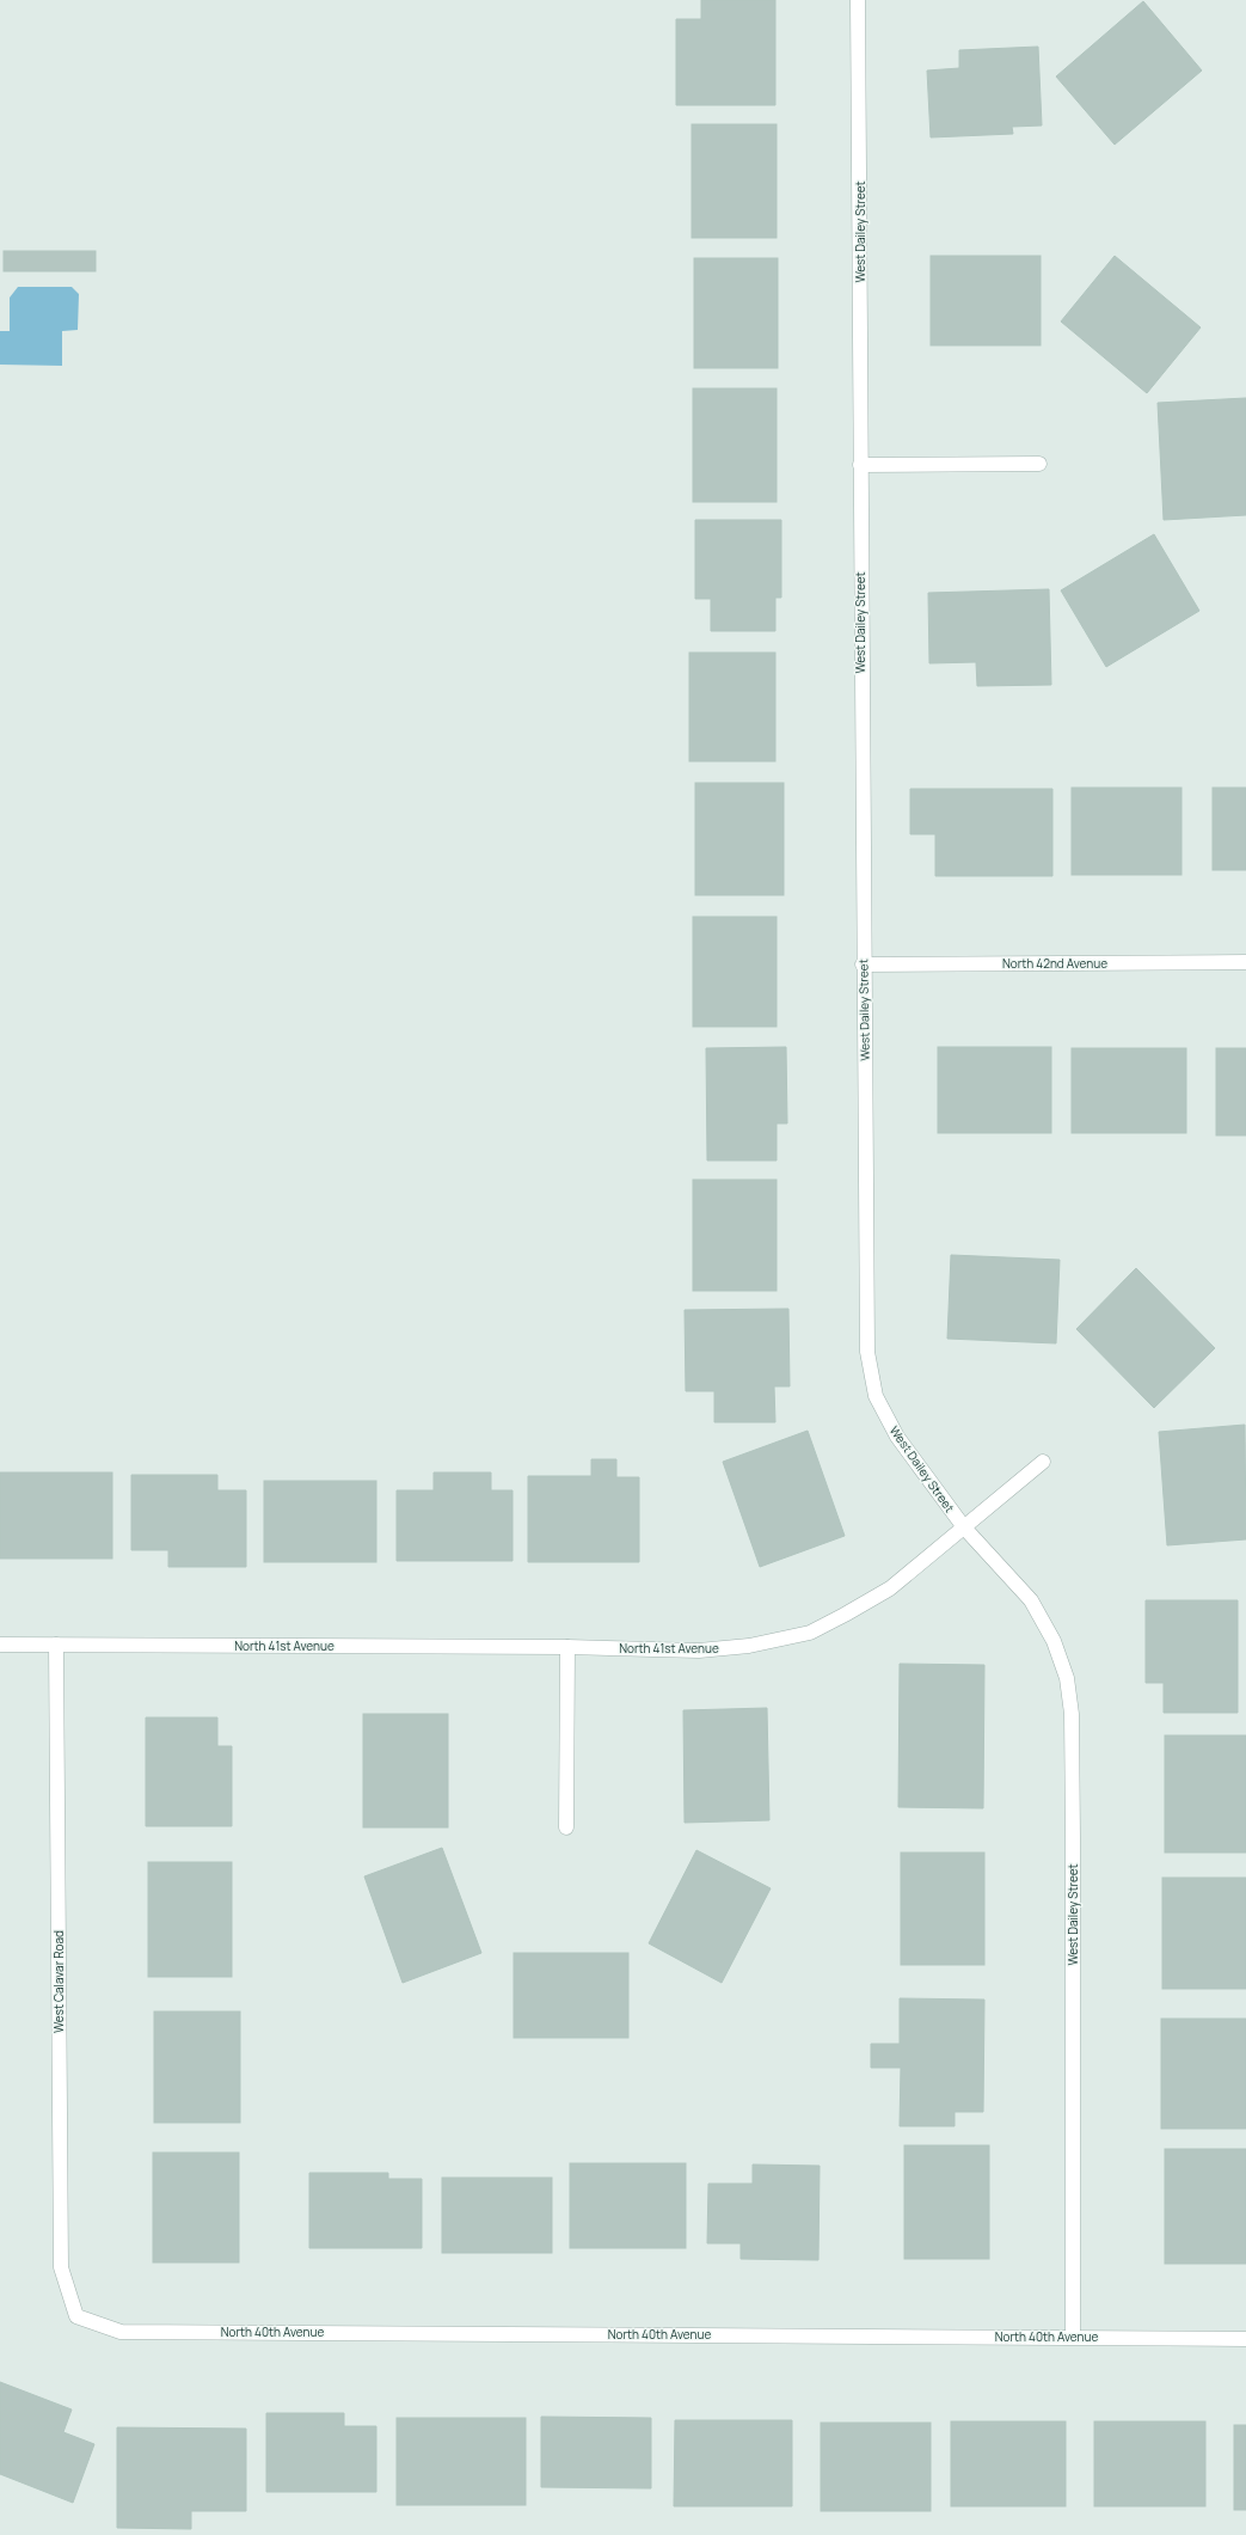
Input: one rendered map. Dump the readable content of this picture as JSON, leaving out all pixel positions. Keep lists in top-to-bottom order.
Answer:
{
  "streets": {
    "street": [
      "West Dailey Street",
      "North 42nd Avenue",
      "North 41st Avenue",
      "West Calavar Road",
      "North 40th Avenue"
    ]
  },
  "crossings": [
    ["West Dailey Street", "North 42nd Avenue"],
    ["West Dailey Street", "North 41st Avenue"],
    ["West Dailey Street", "North 40th Avenue"],
    ["North 41st Avenue", "West Calavar Road"],
    ["West Calavar Road", "North 40th Avenue"]
  ]
}
